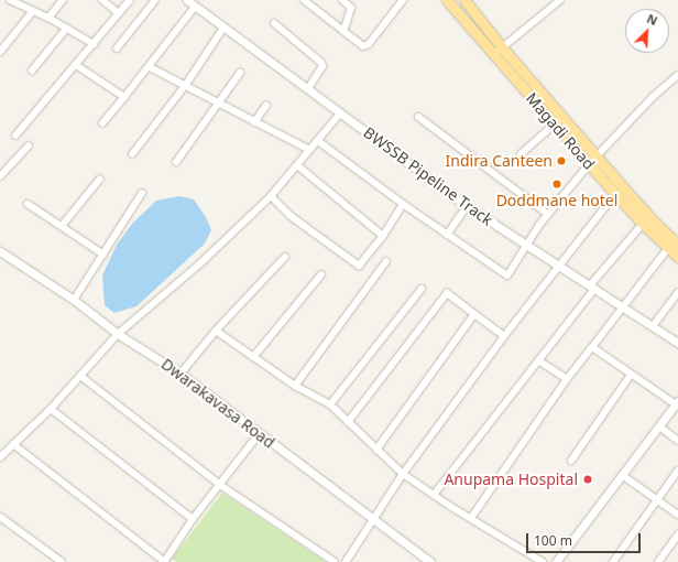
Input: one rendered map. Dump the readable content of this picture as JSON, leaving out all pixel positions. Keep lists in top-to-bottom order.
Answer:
{
  "streets": {
    "main road": ["Magadi Road"],
    "street": ["BWSSB Pipeline Track", "Dwarakavasa Road"]
  },
  "places": ["Indira Canteen", "Doddmane hotel", "Anupama Hospital"],
  "scale_bar": "100 m",
  "north": "top right"
}
